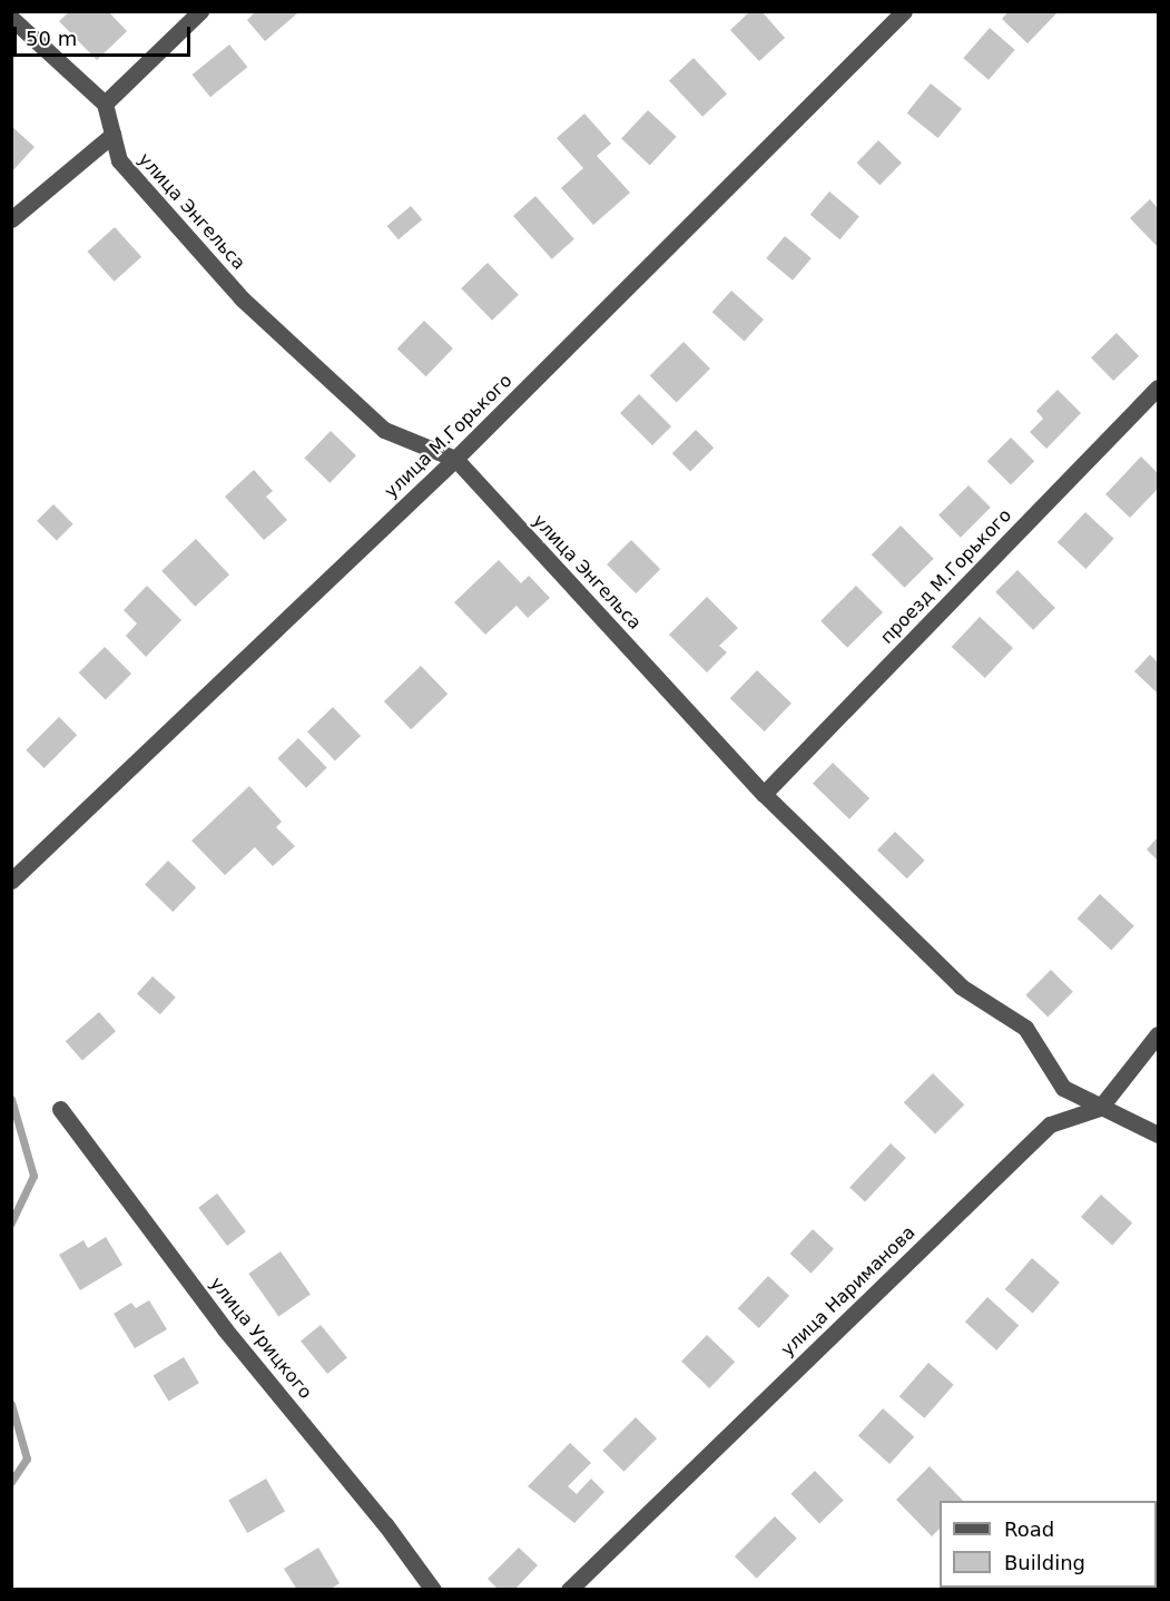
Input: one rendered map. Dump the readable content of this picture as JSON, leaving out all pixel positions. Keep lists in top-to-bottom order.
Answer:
{
  "streets": {
    "street": [
      "улица Энгельса",
      "улица М.Горького",
      "проезд М.Горького",
      "улица Нариманова",
      "улица Урицкого"
    ]
  },
  "crossings": [
    ["улица Энгельса", "улица М.Горького"],
    ["улица Энгельса", "проезд М.Горького"],
    ["улица Энгельса", "улица Нариманова"]
  ],
  "legend": ["Road", "Building"],
  "scale_bar": "50 m"
}
